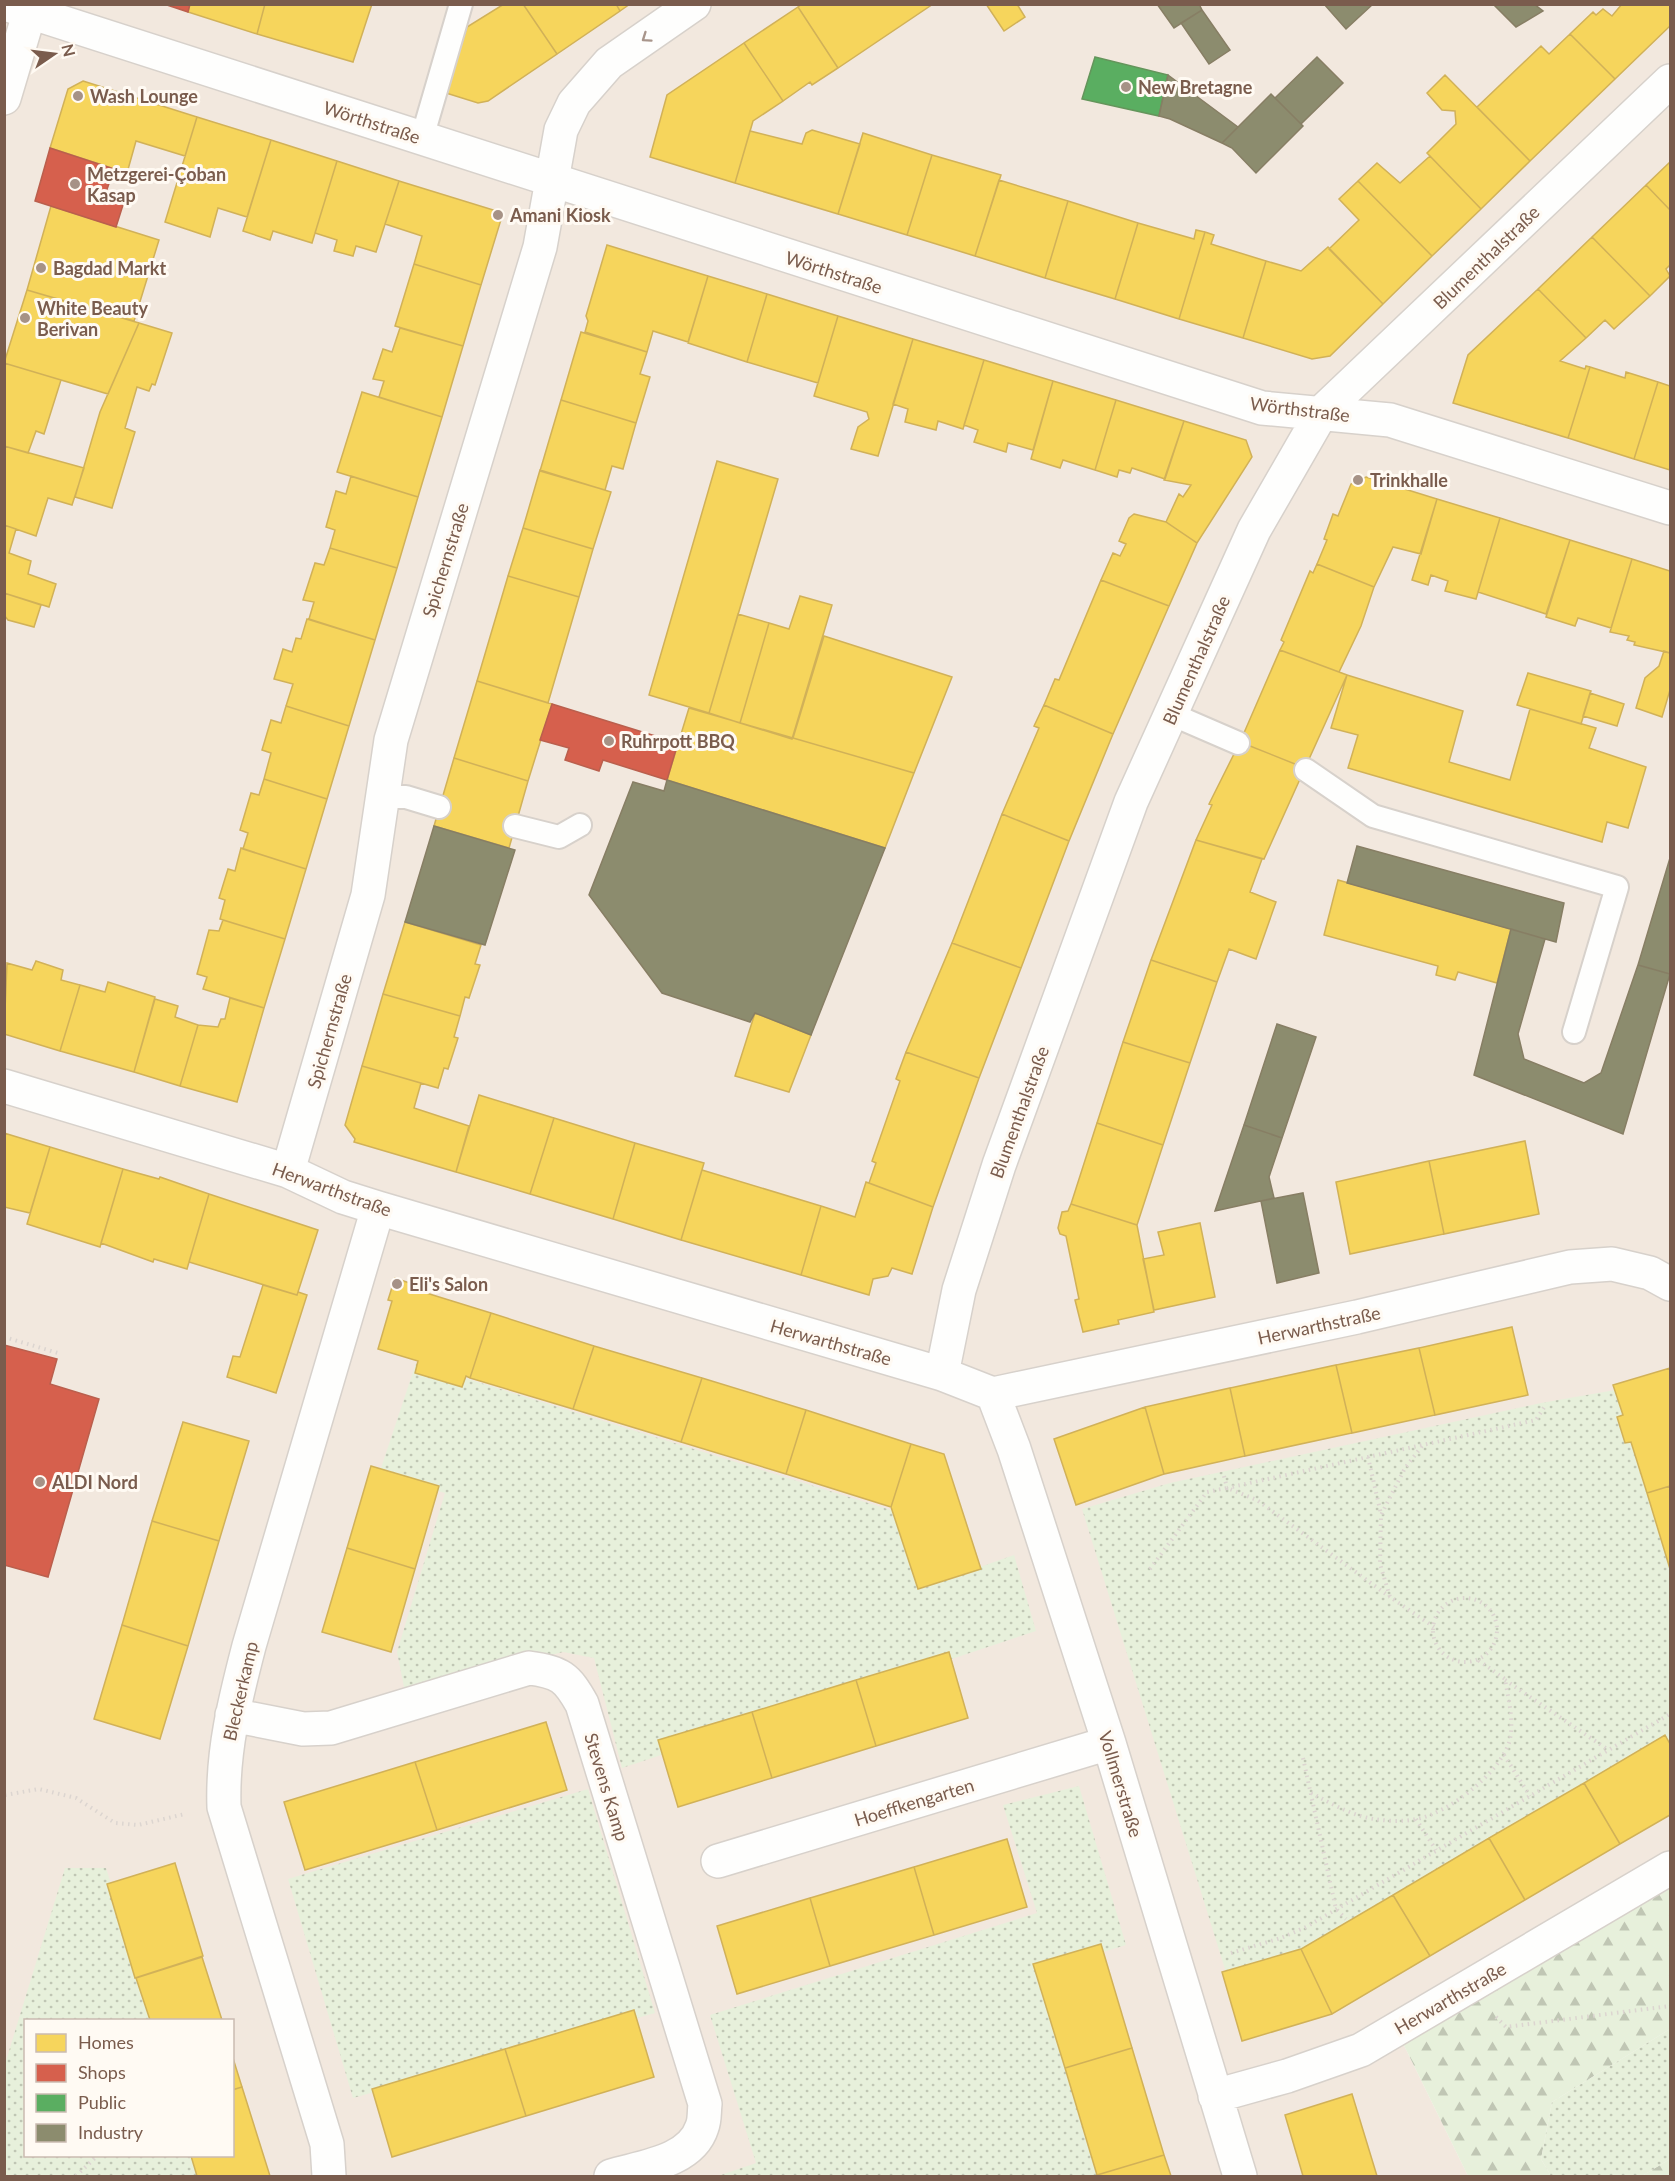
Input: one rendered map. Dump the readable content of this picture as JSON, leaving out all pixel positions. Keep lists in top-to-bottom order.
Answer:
{
  "streets": {
    "street": [
      "Wörthstraße",
      "Blumenthalstraße",
      "Spichernstraße",
      "Herwarthstraße",
      "Bleckerkamp",
      "Vollmerstraße",
      "Stevens Kamp",
      "Hoeffkengarten"
    ]
  },
  "crossings": [
    ["Wörthstraße", "Blumenthalstraße"],
    ["Wörthstraße", "Spichernstraße"],
    ["Blumenthalstraße", "Herwarthstraße"],
    ["Spichernstraße", "Herwarthstraße"],
    ["Herwarthstraße", "Bleckerkamp"],
    ["Herwarthstraße", "Vollmerstraße"],
    ["Bleckerkamp", "Stevens Kamp"],
    ["Vollmerstraße", "Hoeffkengarten"]
  ],
  "places": [
    "New Bretagne",
    "Wash Lounge",
    "Metzgerei-Çoban Kasap",
    "Amani Kiosk",
    "Bagdad Markt",
    "White Beauty Berivan",
    "Trinkhalle",
    "Ruhrpott BBQ",
    "Eli's Salon",
    "ALDI Nord"
  ],
  "legend": [
    "Homes",
    "Shops",
    "Public",
    "Industry"
  ],
  "north": "right"
}
